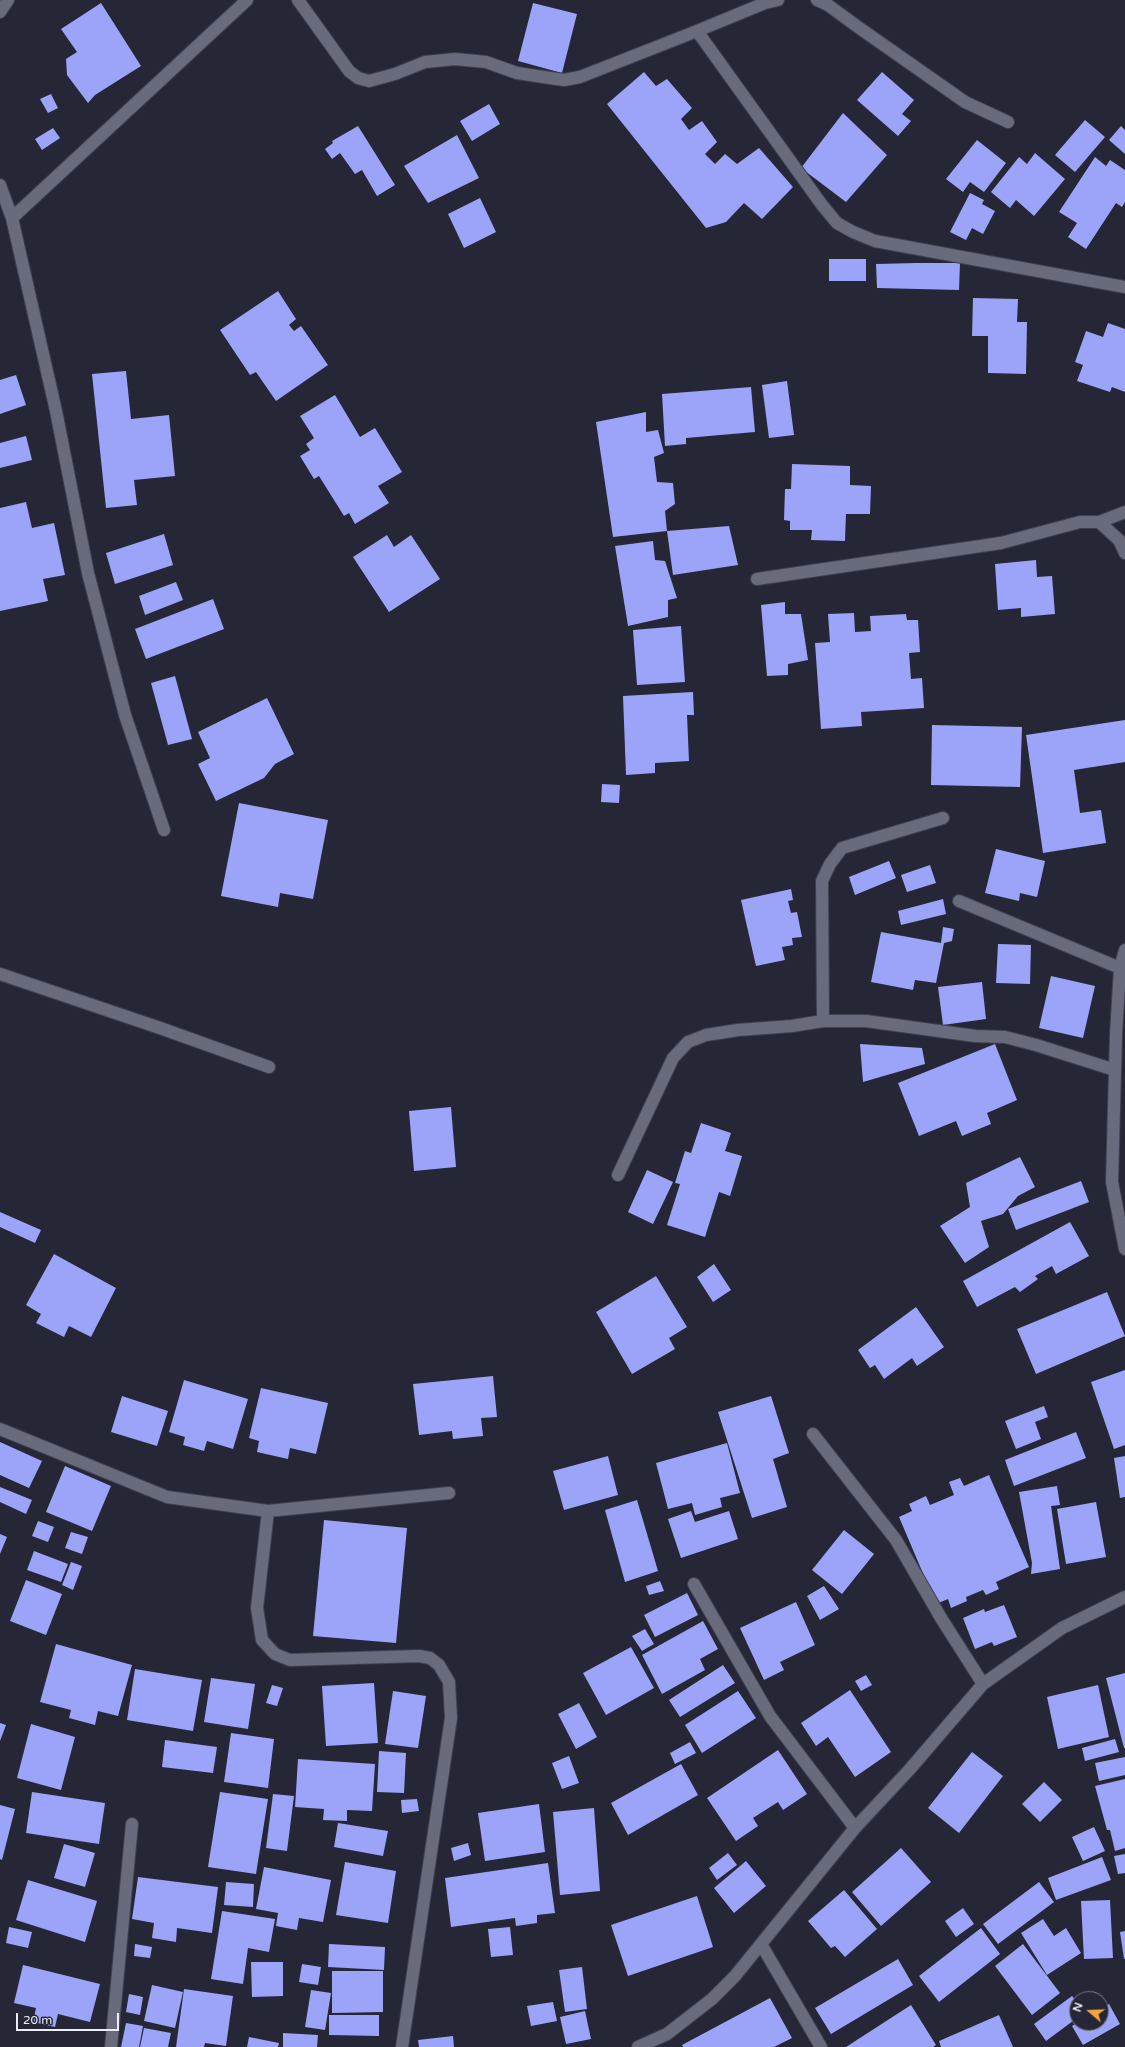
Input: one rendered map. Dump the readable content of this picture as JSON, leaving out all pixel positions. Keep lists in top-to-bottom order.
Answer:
{
  "scale_bar": "20 m",
  "north": "left"
}
